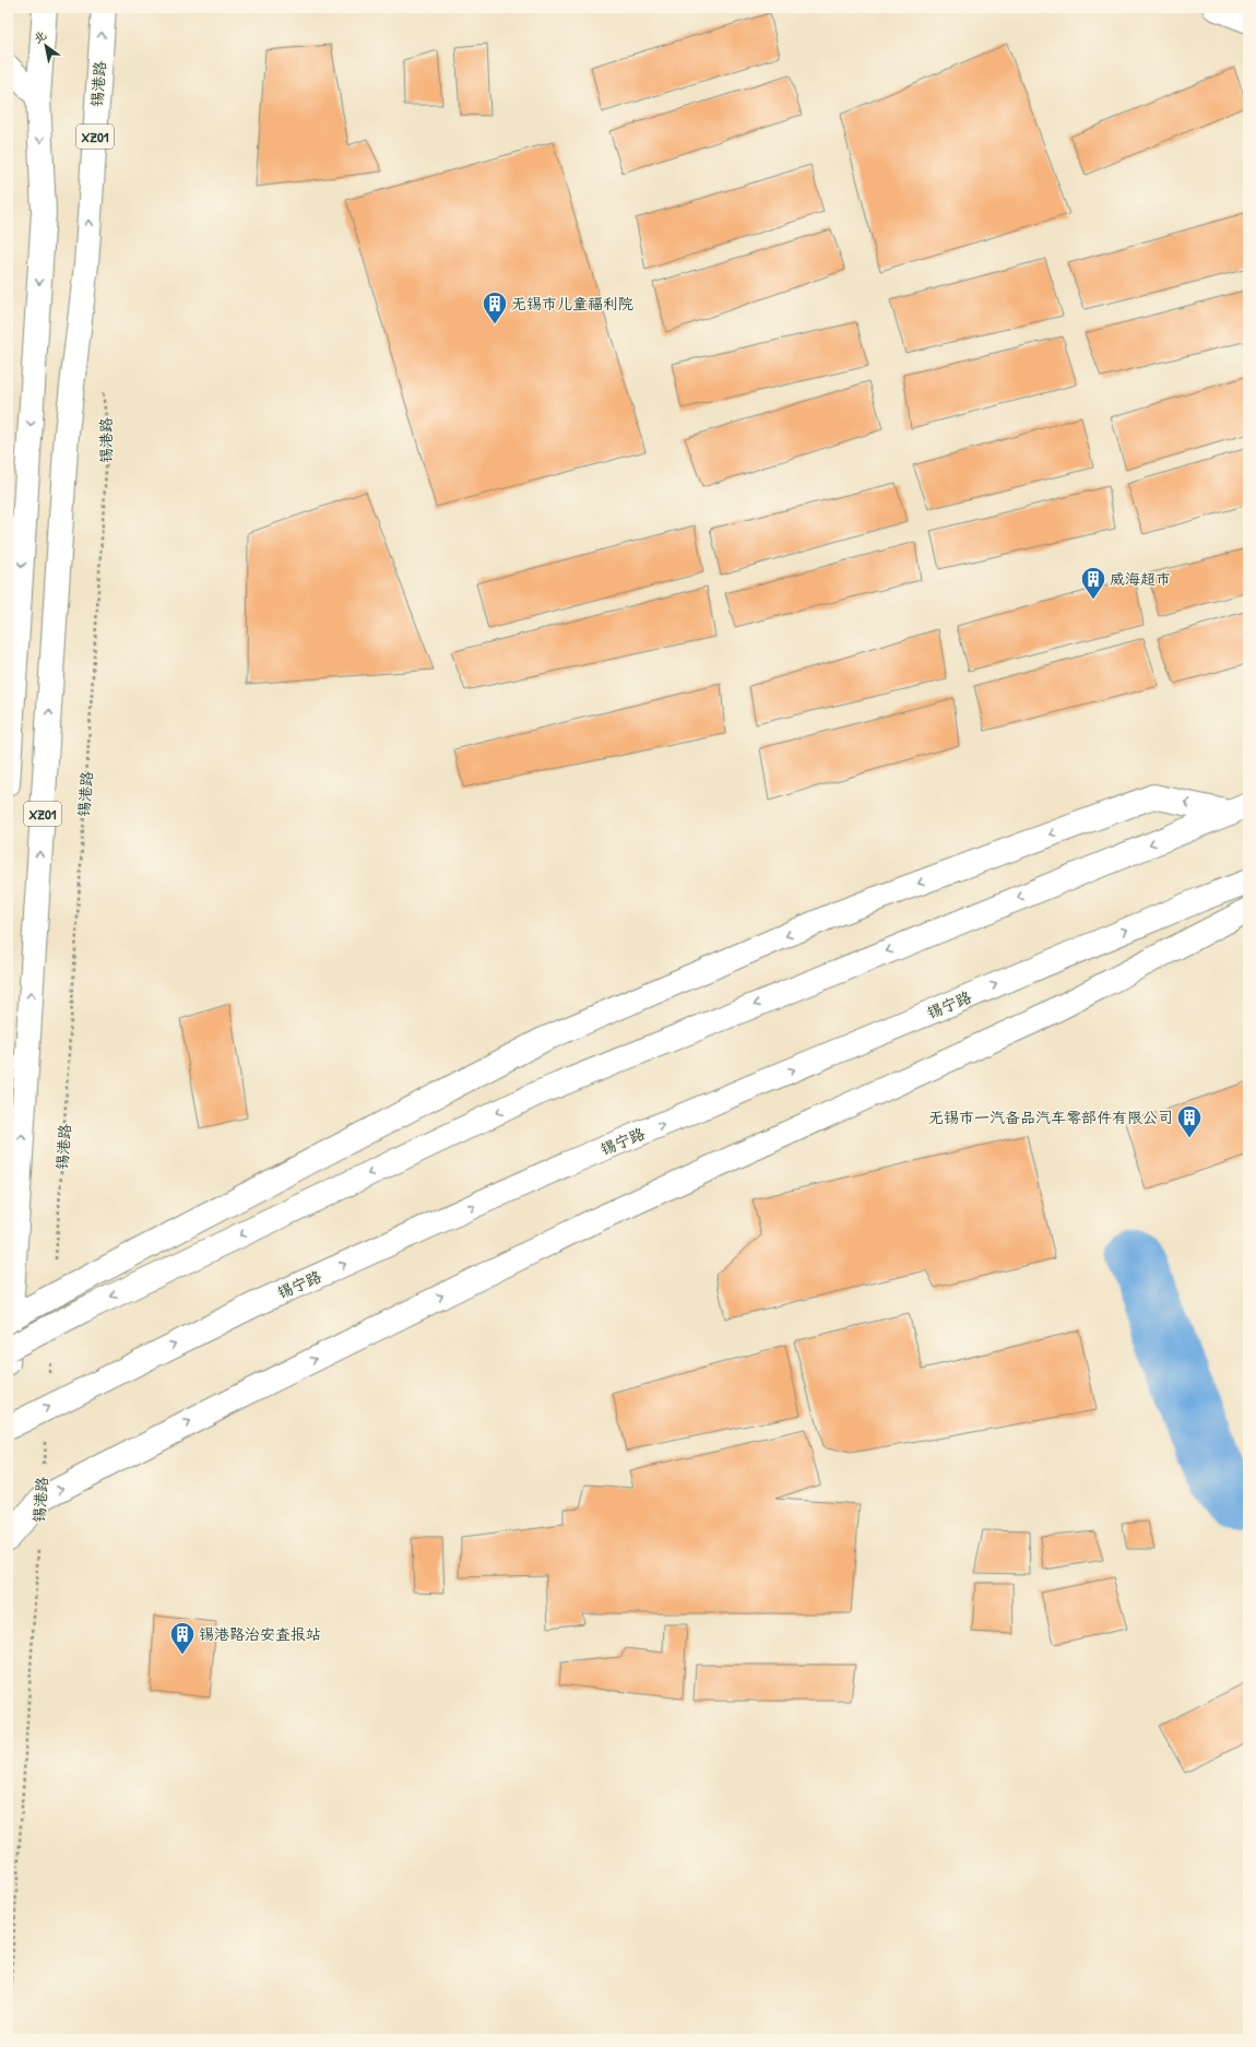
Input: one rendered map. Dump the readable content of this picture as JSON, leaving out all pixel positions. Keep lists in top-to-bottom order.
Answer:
{
  "streets": {
    "main road": ["锡港路", "XZ01", "锡宁路"]
  },
  "places": {
    "building": [
      "无锡市儿童福利院",
      "威海超市",
      "无锡市一汽备品汽车零部件有限公司",
      "锡港路治安查报站"
    ]
  },
  "north": "top left"
}
